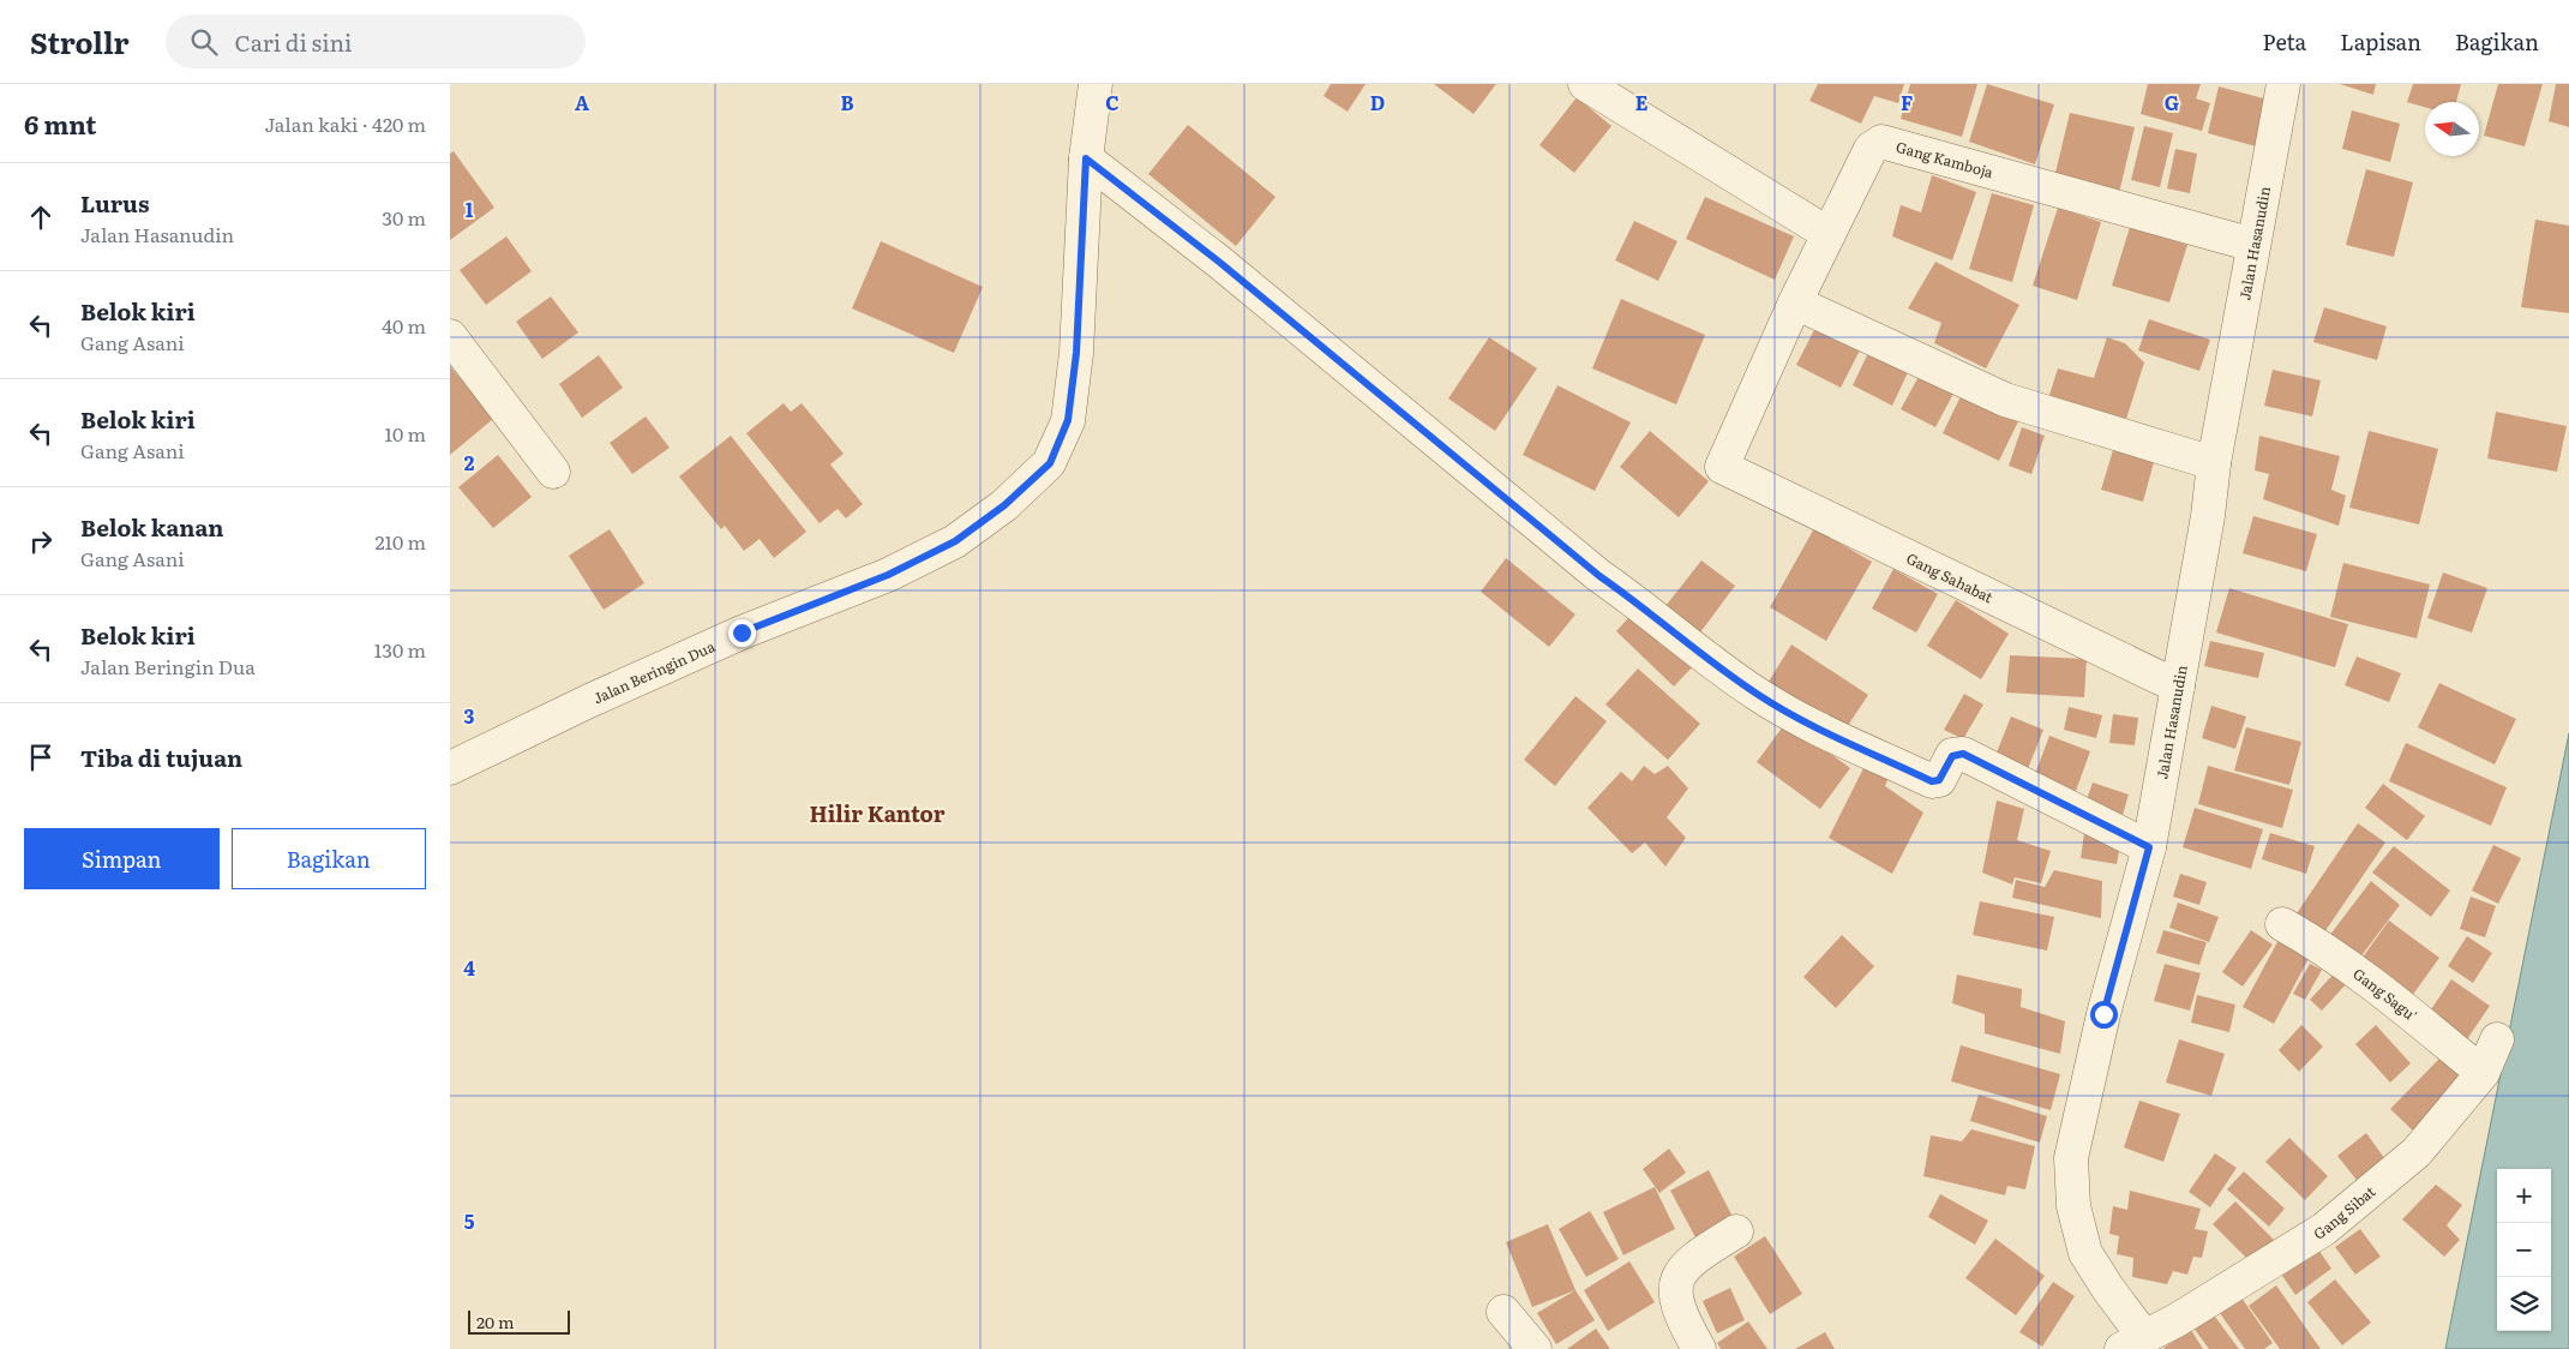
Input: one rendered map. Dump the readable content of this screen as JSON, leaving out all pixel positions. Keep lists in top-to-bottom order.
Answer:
{
  "streets": {
    "street": [
      "Gang Kamboja",
      "Jalan Hasanudin",
      "Gang Sahabat",
      "Jalan Beringin Dua",
      "Gang Sagu'",
      "Gang Sibat"
    ]
  },
  "crossings": [
    ["Gang Kamboja", "Jalan Hasanudin"],
    ["Gang Kamboja", "Gang Sahabat"],
    ["Jalan Hasanudin", "Gang Sahabat"],
    ["Jalan Hasanudin", "Gang Sibat"],
    ["Gang Sagu'", "Gang Sibat"]
  ],
  "districts": ["Hilir Kantor"],
  "scale_bar": "20 m",
  "north": "left",
  "page": {
    "header": "Strollr",
    "search": "Cari di sini",
    "nav": ["Peta", "Lapisan", "Bagikan"],
    "heading": ["6 mnt", "Jalan kaki · 420 m"],
    "list": [
      ["Lurus", "Jalan Hasanudin", "30 m"],
      ["Belok kiri", "Gang Asani", "40 m"],
      ["Belok kiri", "Gang Asani", "10 m"],
      ["Belok kanan", "Gang Asani", "210 m"],
      ["Belok kiri", "Jalan Beringin Dua", "130 m"],
      "Tiba di tujuan"
    ],
    "buttons": ["Simpan", "Bagikan"],
    "map_buttons": ["+", "−"],
    "scale": "20 m"
  },
  "grid": {
    "columns": [
      "A",
      "B",
      "C",
      "D",
      "E",
      "F",
      "G"
    ],
    "rows": [
      "1",
      "2",
      "3",
      "4",
      "5"
    ]
  }
}
